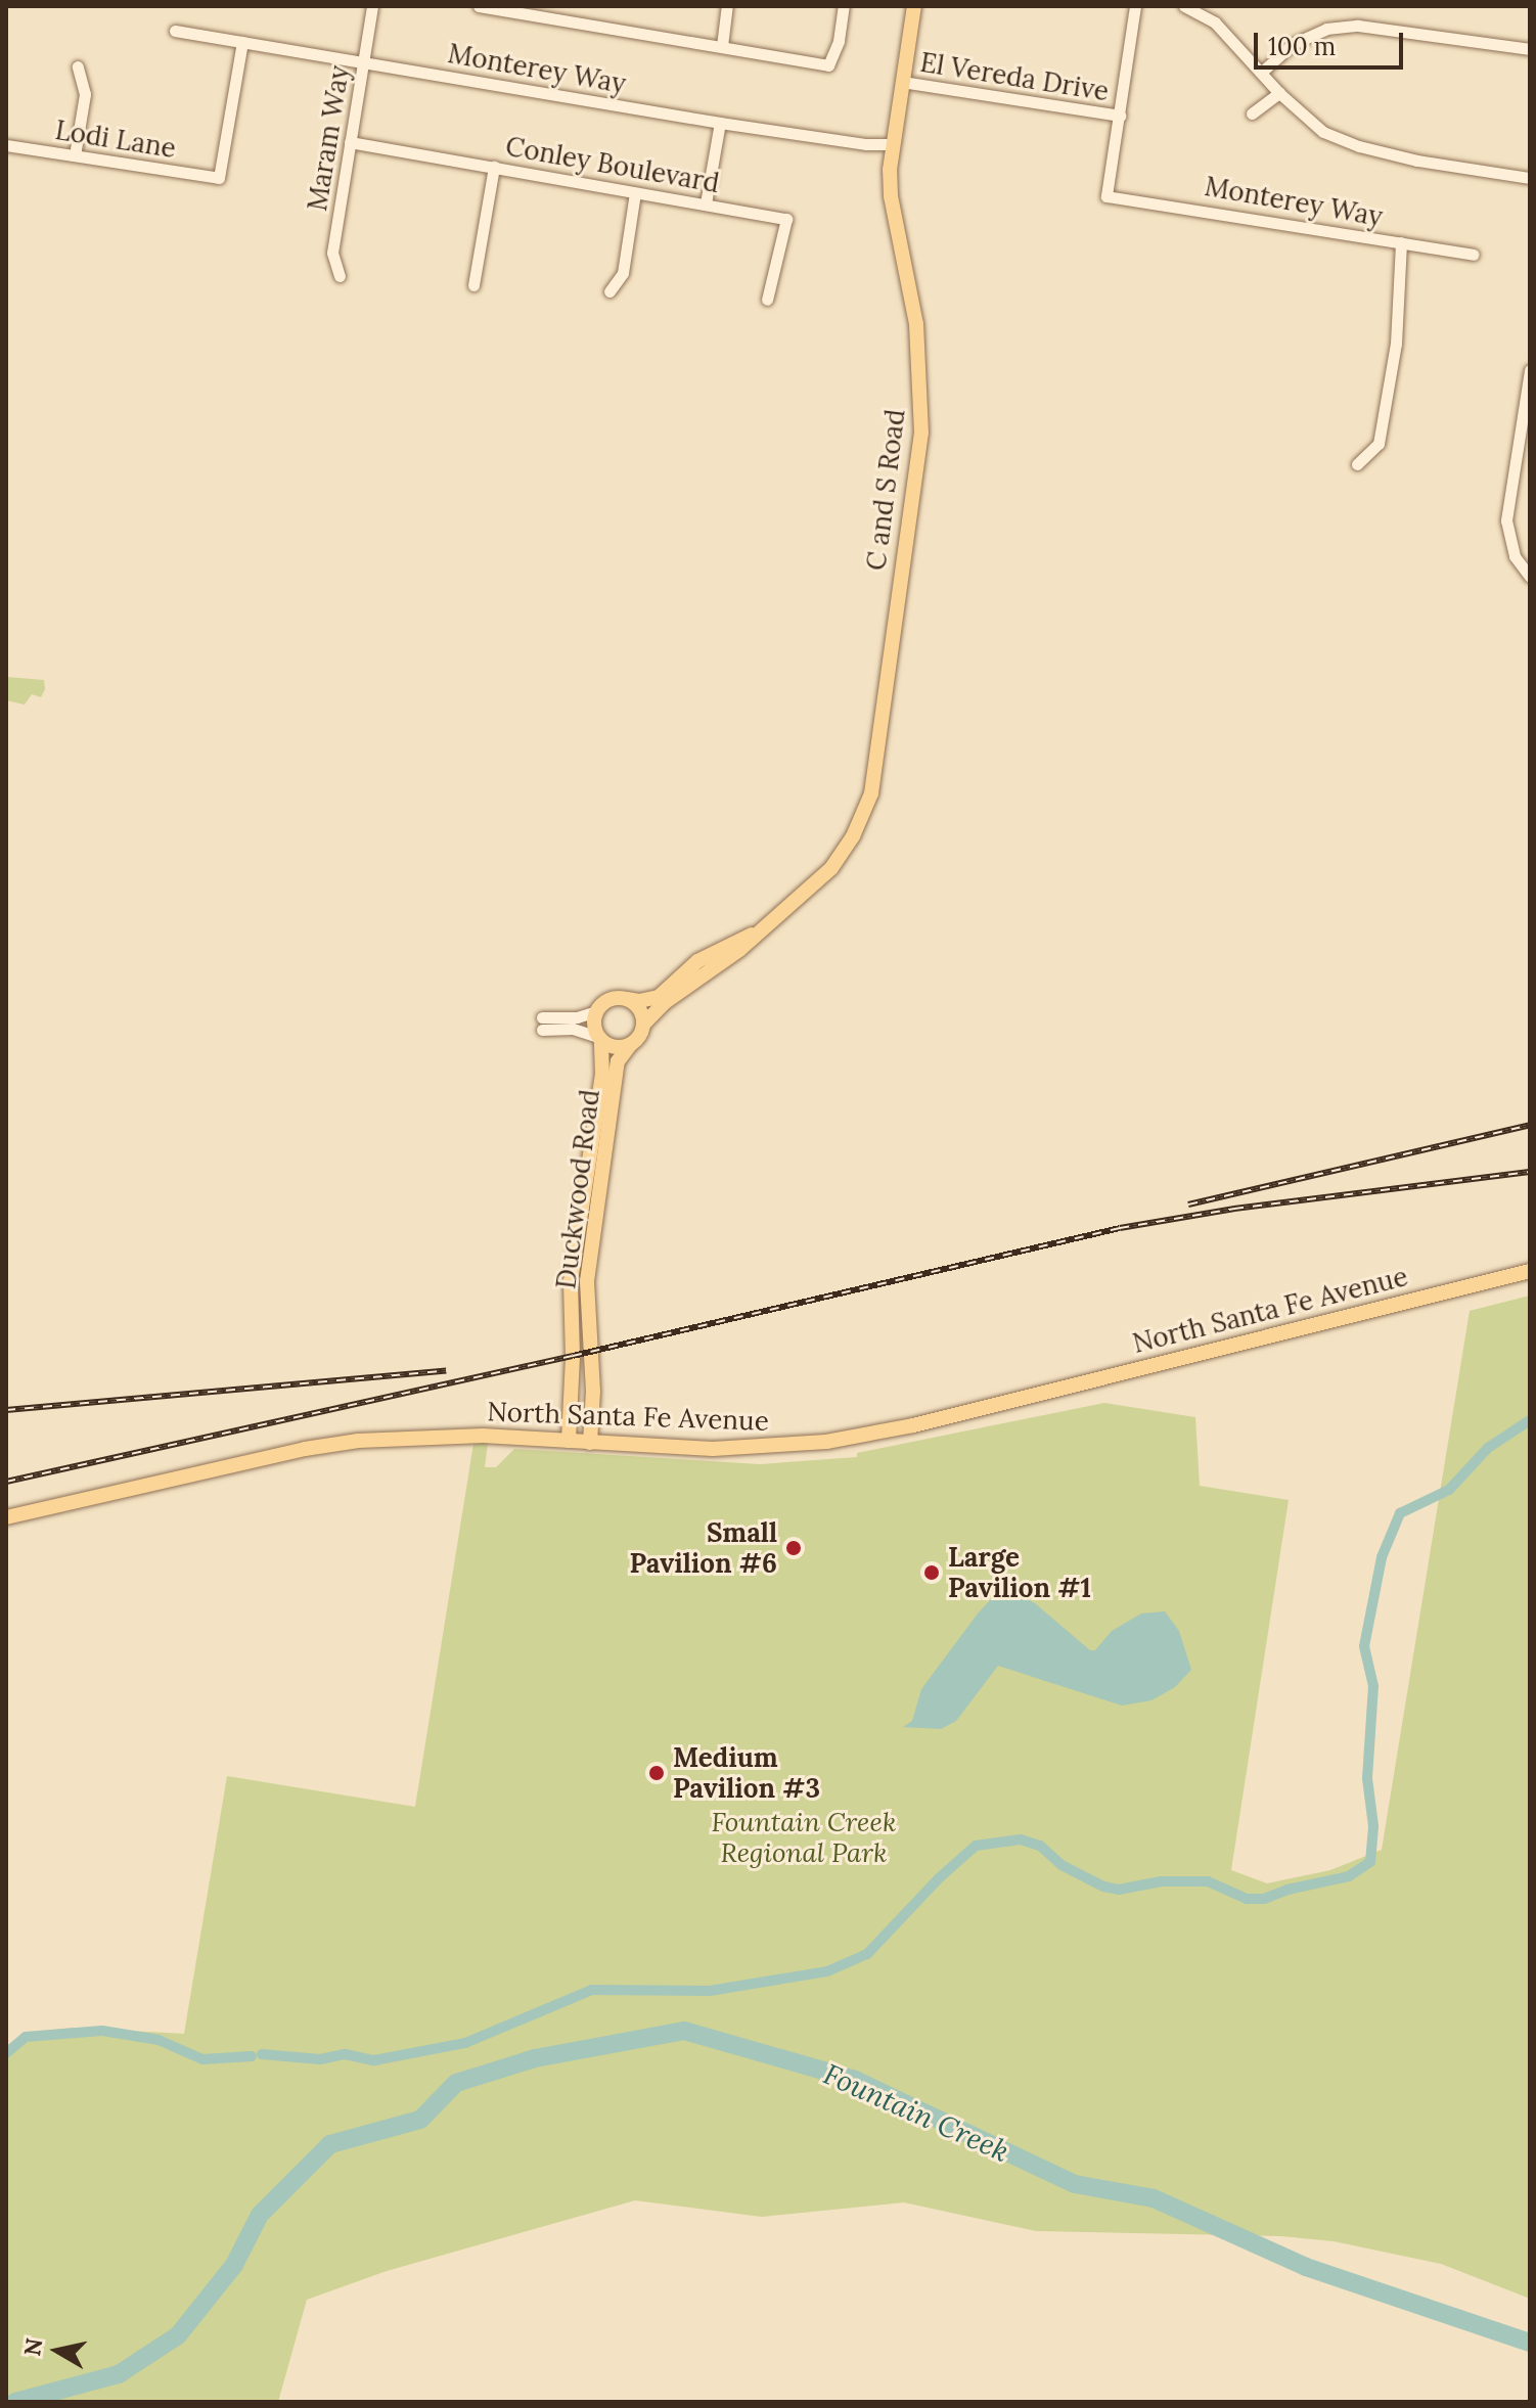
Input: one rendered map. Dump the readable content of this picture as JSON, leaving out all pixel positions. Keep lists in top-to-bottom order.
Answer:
{
  "streets": {
    "main road": ["C and S Road", "Duckwood Road", "North Santa Fe Avenue"],
    "street": [
      "Monterey Way",
      "El Vereda Drive",
      "Maram Way",
      "Lodi Lane",
      "Conley Boulevard"
    ]
  },
  "crossings": [
    ["Monterey Way", "El Vereda Drive"],
    ["Monterey Way", "Maram Way"],
    ["Monterey Way", "Lodi Lane"],
    ["Monterey Way", "C and S Road"],
    ["El Vereda Drive", "C and S Road"],
    ["Maram Way", "Conley Boulevard"],
    ["C and S Road", "Duckwood Road"],
    ["Duckwood Road", "North Santa Fe Avenue"]
  ],
  "water": ["Fountain Creek"],
  "parks": ["Fountain Creek Regional Park"],
  "places": ["Small Pavilion #6", "Large Pavilion #1", "Medium Pavilion #3"],
  "scale_bar": "100 m",
  "north": "left"
}
